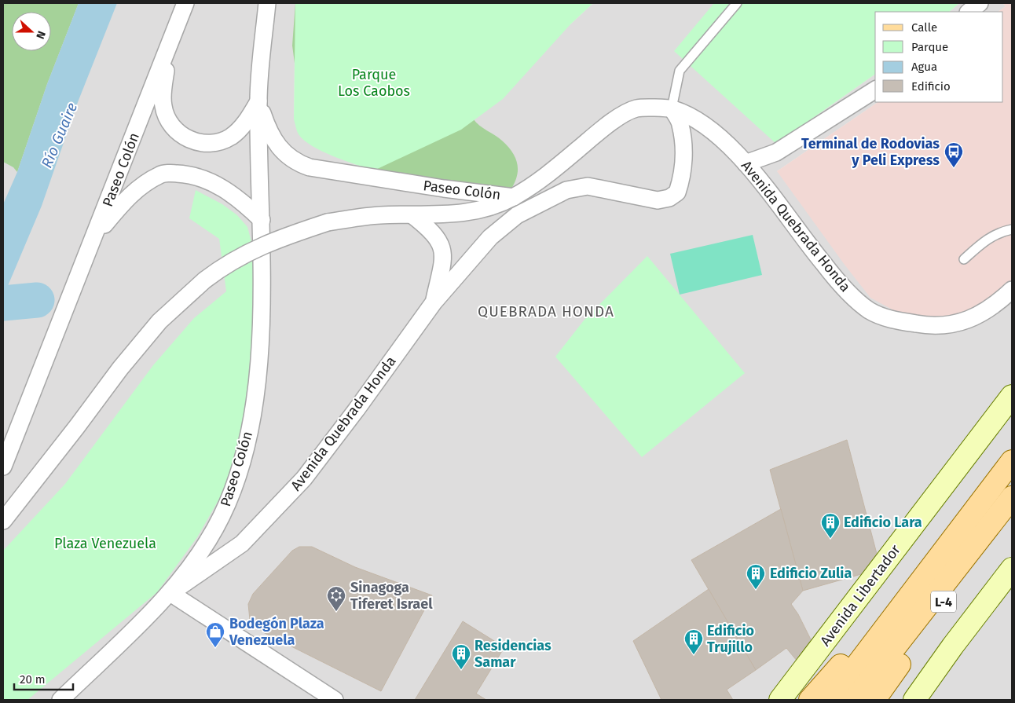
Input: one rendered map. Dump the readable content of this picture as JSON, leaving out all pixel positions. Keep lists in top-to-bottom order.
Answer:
{
  "streets": {
    "main road": ["Avenida Libertador", "L-4"],
    "street": ["Paseo Colón", "Avenida Quebrada Honda"]
  },
  "crossings": [
    ["Paseo Colón", "Avenida Quebrada Honda"]
  ],
  "districts": ["QUEBRADA HONDA"],
  "water": ["Río Guaire"],
  "parks": ["Parque Los Caobos", "Plaza Venezuela"],
  "places": {
    "bus stop": ["Terminal de Rodovias y Peli Express"],
    "building": [
      "Edificio Lara",
      "Edificio Zulia",
      "Edificio Trujillo",
      "Residencias Samar"
    ],
    "synagogue": ["Sinagoga Tiferet Israel"],
    "shop": ["Bodegón Plaza Venezuela"]
  },
  "legend": [
    "Calle",
    "Parque",
    "Agua",
    "Edificio"
  ],
  "scale_bar": "20 m",
  "north": "right"
}
